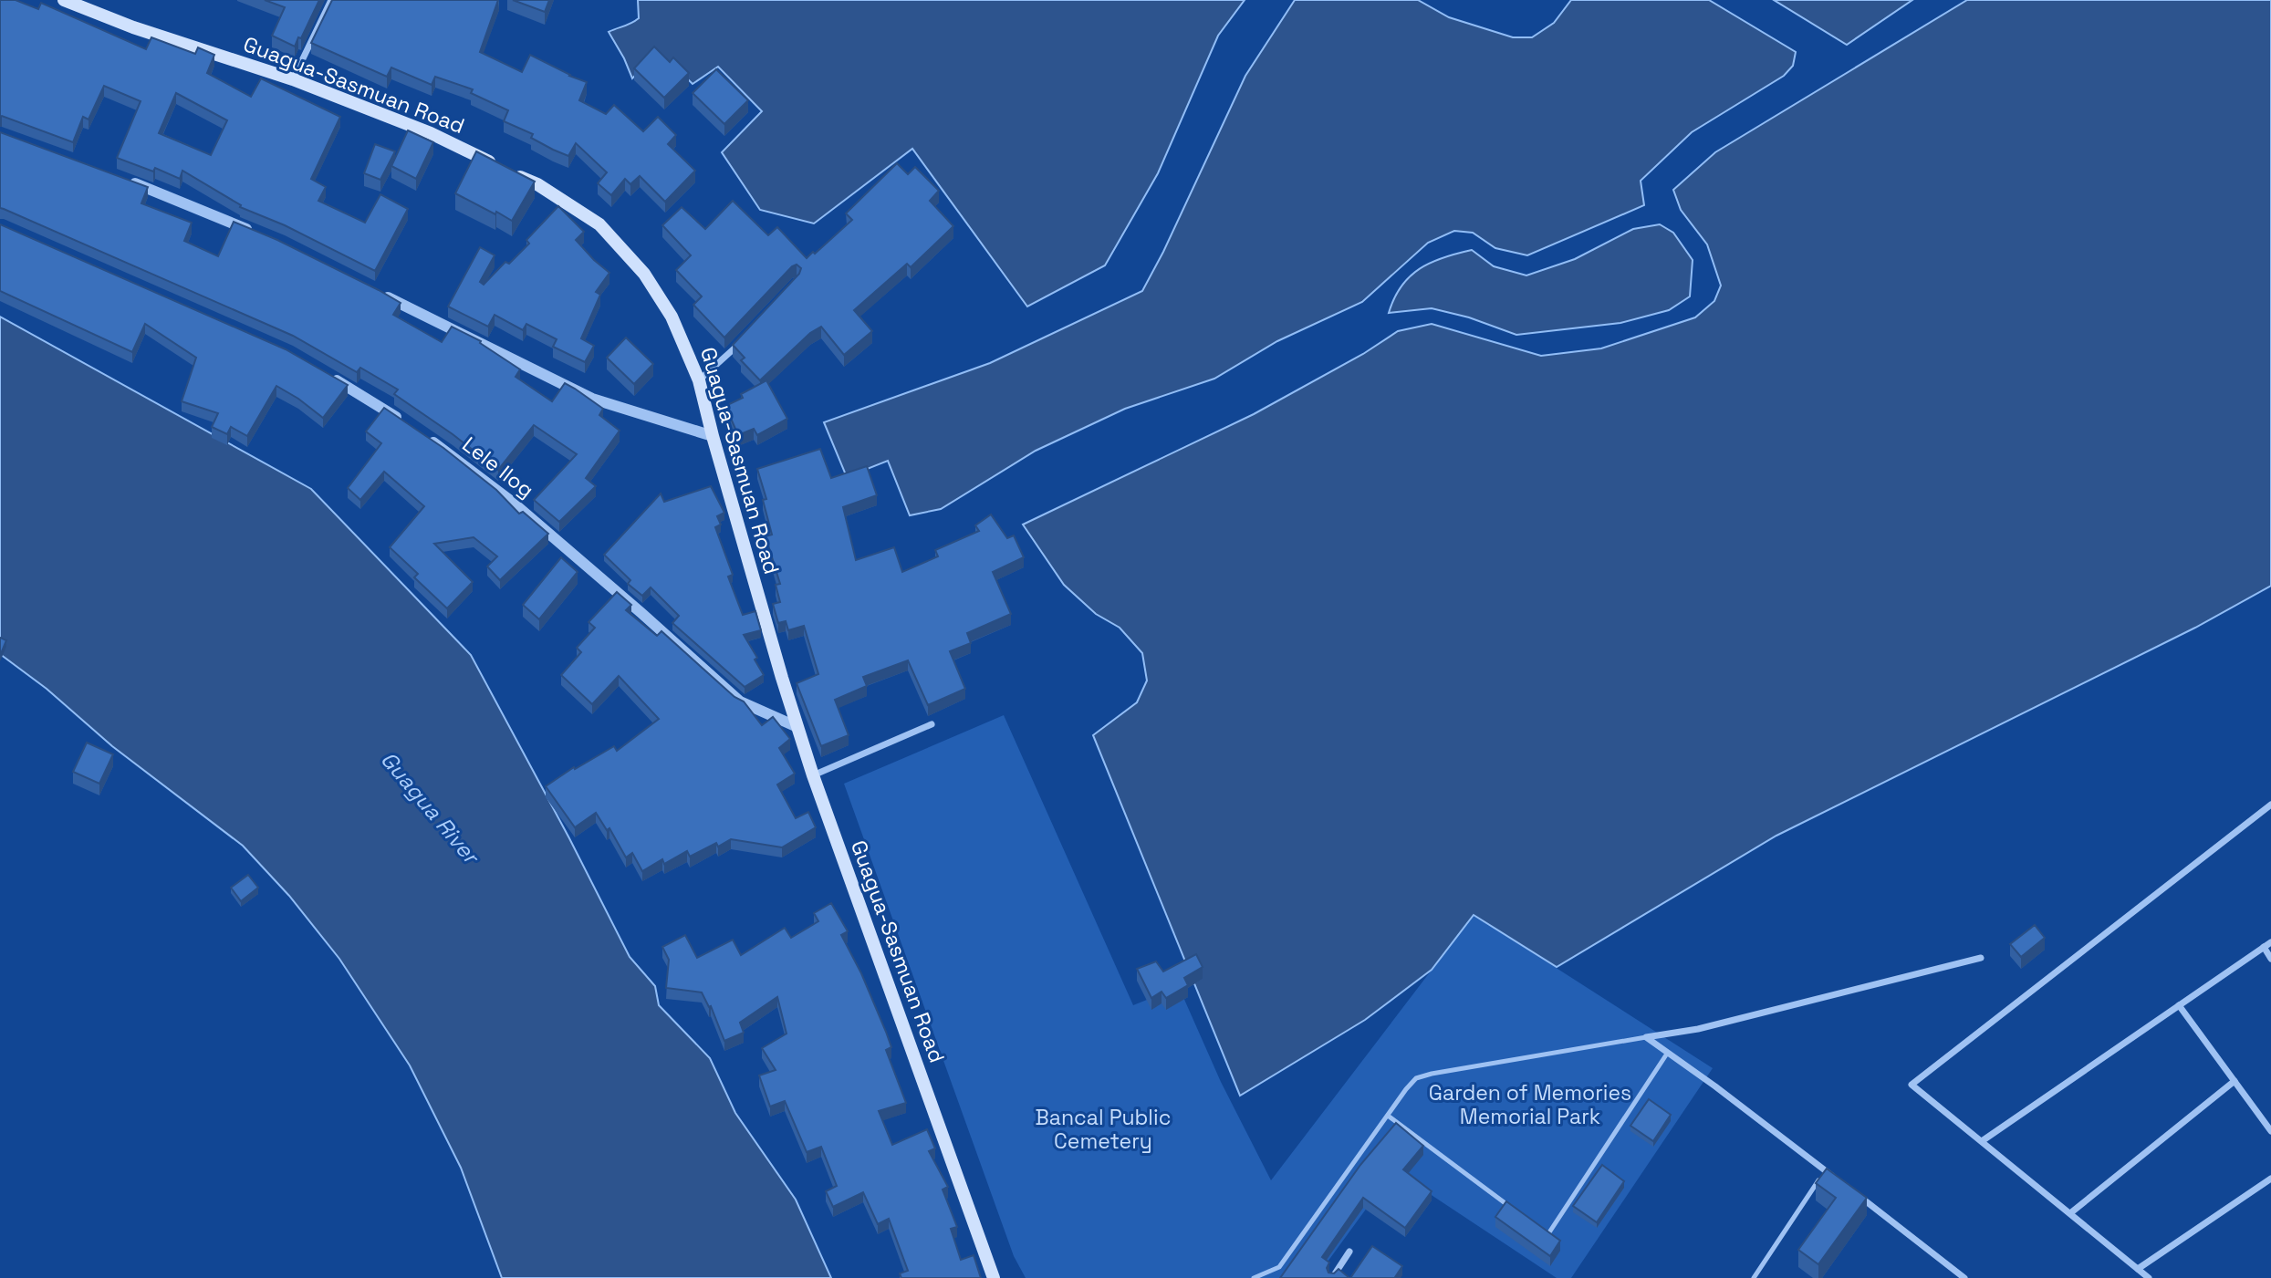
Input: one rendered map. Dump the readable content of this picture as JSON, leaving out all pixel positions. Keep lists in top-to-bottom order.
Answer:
{
  "streets": {
    "main road": ["Guagua-Sasmuan Road"],
    "street": ["Lele Ilog"]
  },
  "crossings": [
    ["Guagua-Sasmuan Road", "Lele Ilog"]
  ],
  "water": ["Guagua River"],
  "parks": ["Garden of Memories Memorial Park", "Bancal Public Cemetery"]
}
